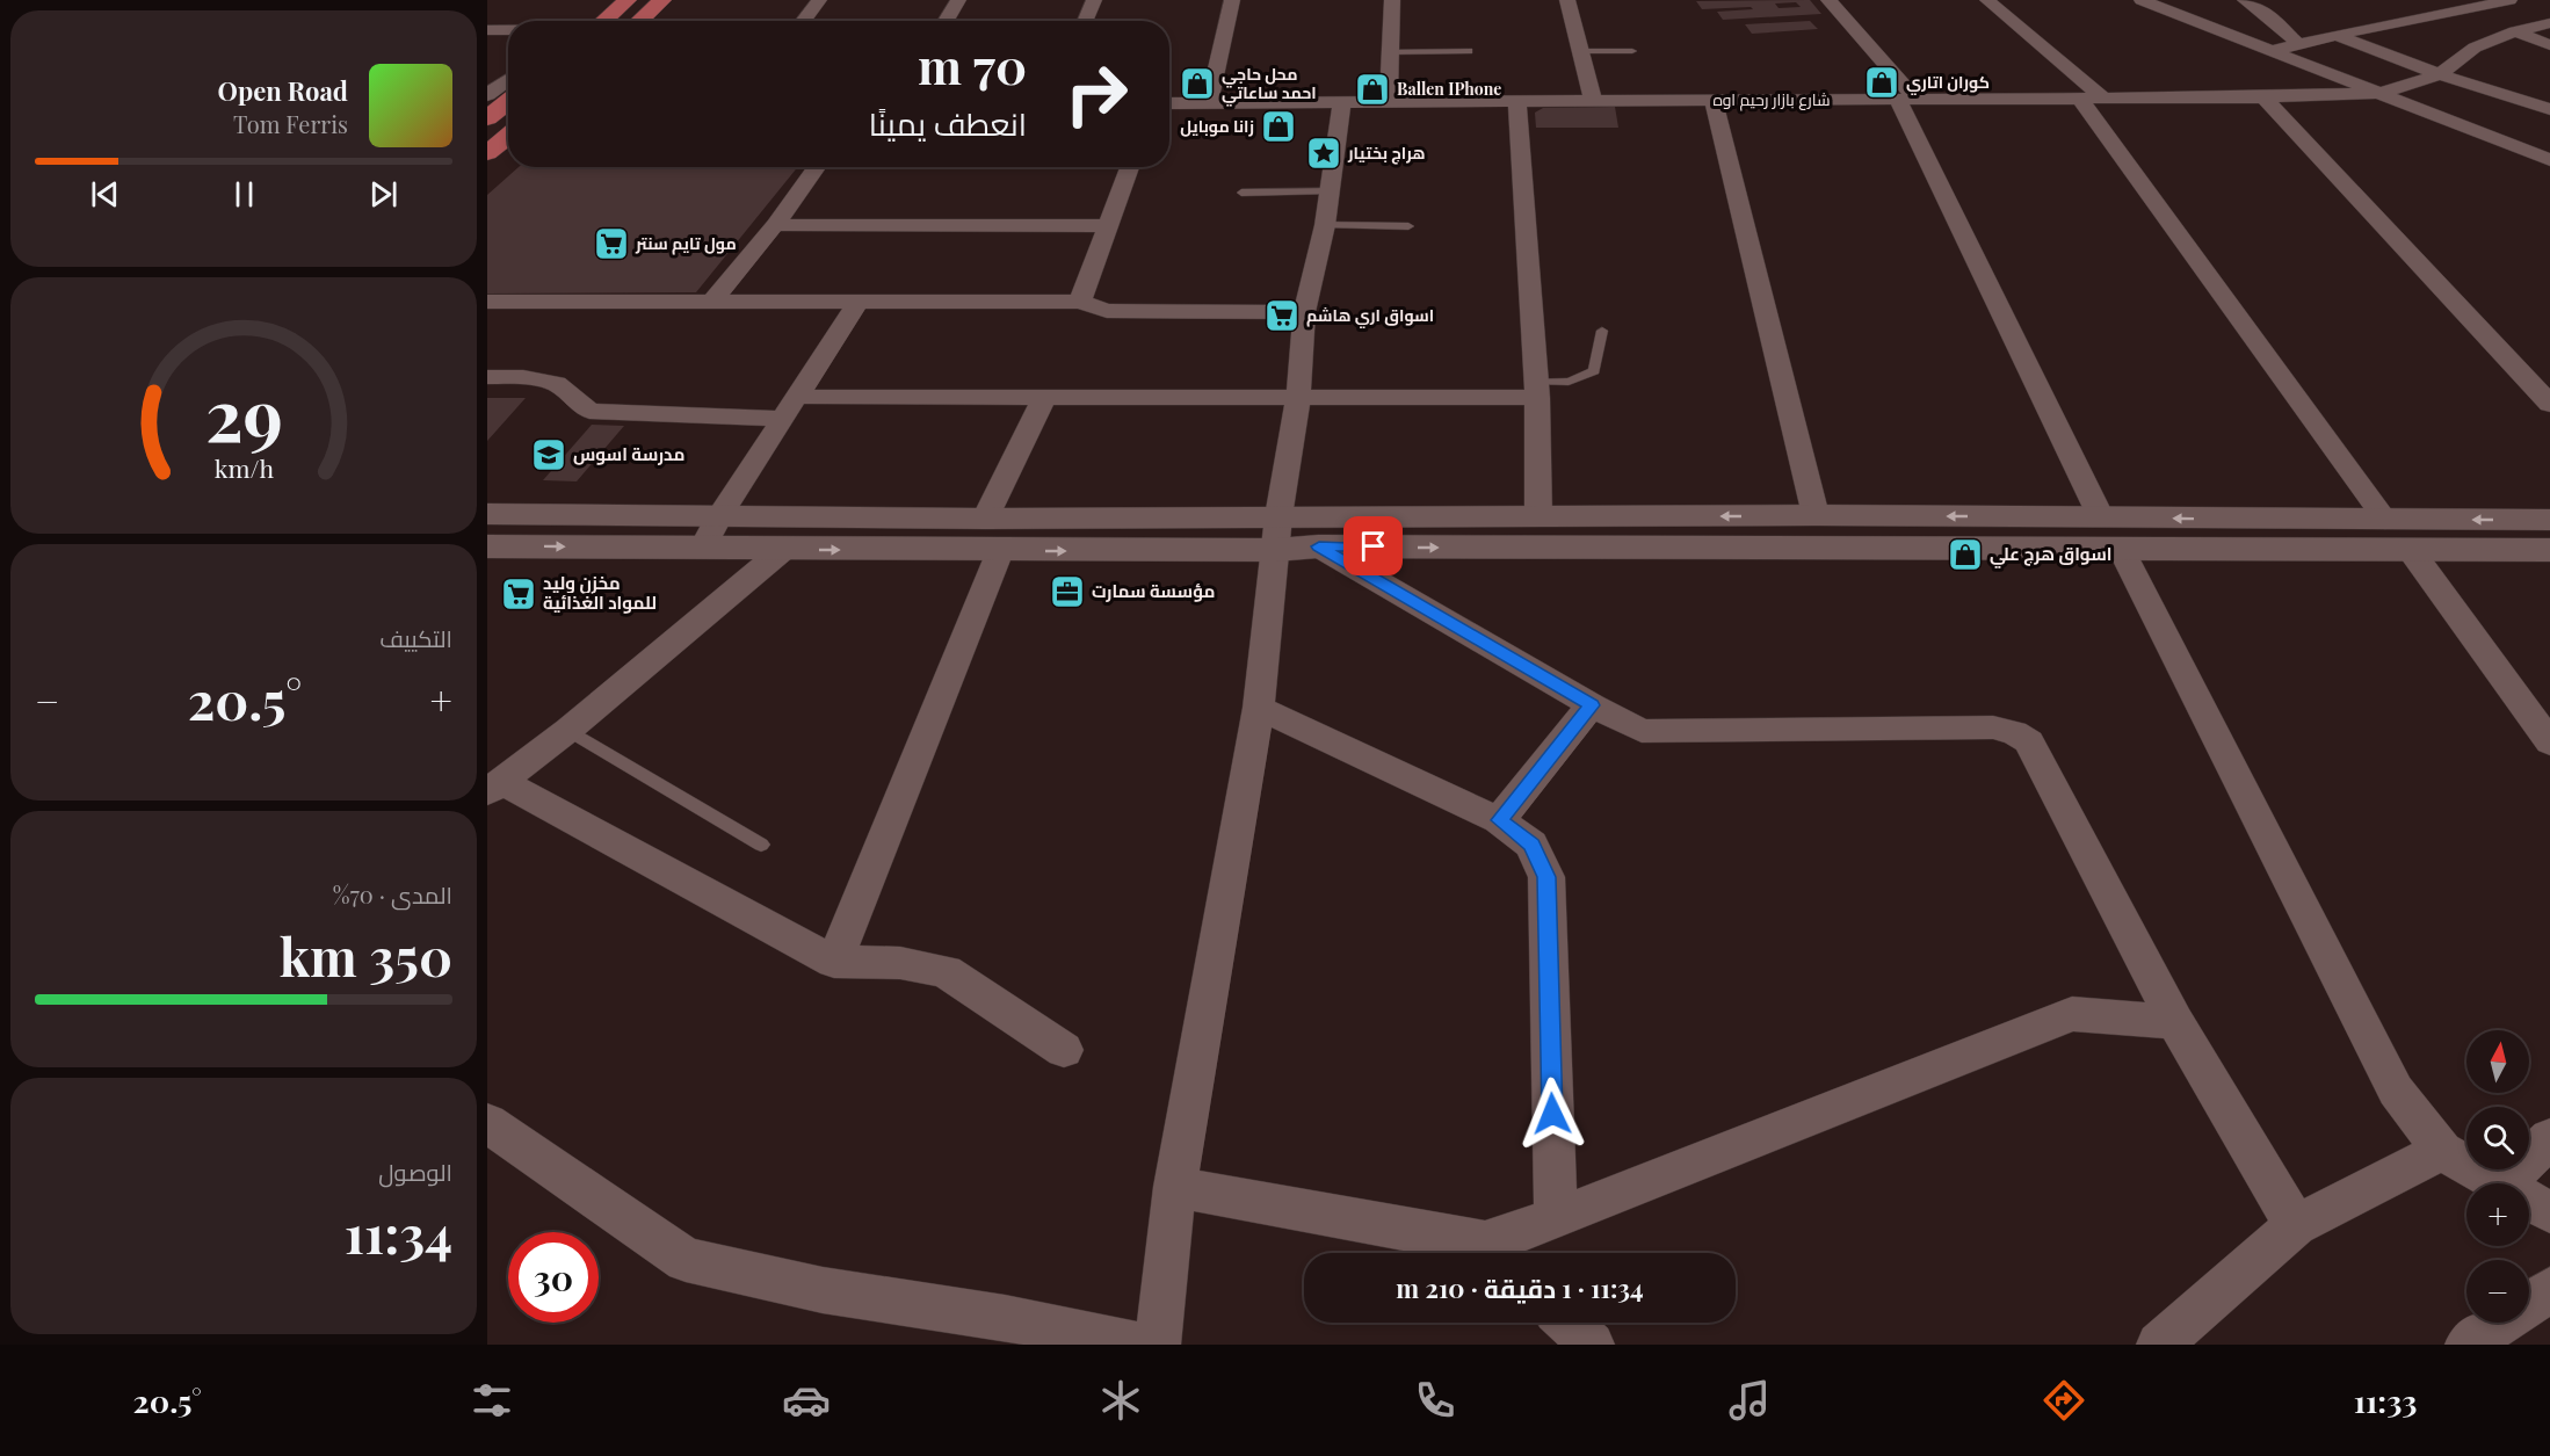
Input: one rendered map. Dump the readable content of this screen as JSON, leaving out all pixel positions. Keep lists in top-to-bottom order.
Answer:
{
  "streets": {
    "street": ["شارع بازار رحيم اوه"]
  },
  "places": {
    "shop": [
      "كوران اتاري",
      "محل حاجي احمد ساعاتي",
      "Ballen IPhone",
      "زانا موبايل",
      "اسواق هرج علي"
    ],
    "place": ["هراج بختيار"],
    "supermarket": ["مول تايم سنتر", "اسواق اري هاشم", "مخزن وليد للمواد الغذائية"],
    "school or university": ["مدرسة اسوس"],
    "office": ["مؤسسة سمارت"]
  },
  "north": "top",
  "page": {
    "turn": ["70 m", "انعطف يمينًا"],
    "song": ["Open Road", "Tom Ferris"],
    "tile": [
      "التكييف",
      ["المدى · 70%", "350 km"],
      ["الوصول", "11:34"]
    ],
    "heat": ["−", "20.5°", "+"],
    "map_buttons": ["+", "−"],
    "limit": "30",
    "trip": "11:34 · 1 دقيقة · 210 m",
    "tabs": ["11:33", "20.5°"],
    "gauge": ["29", "km/h"]
  }
}
